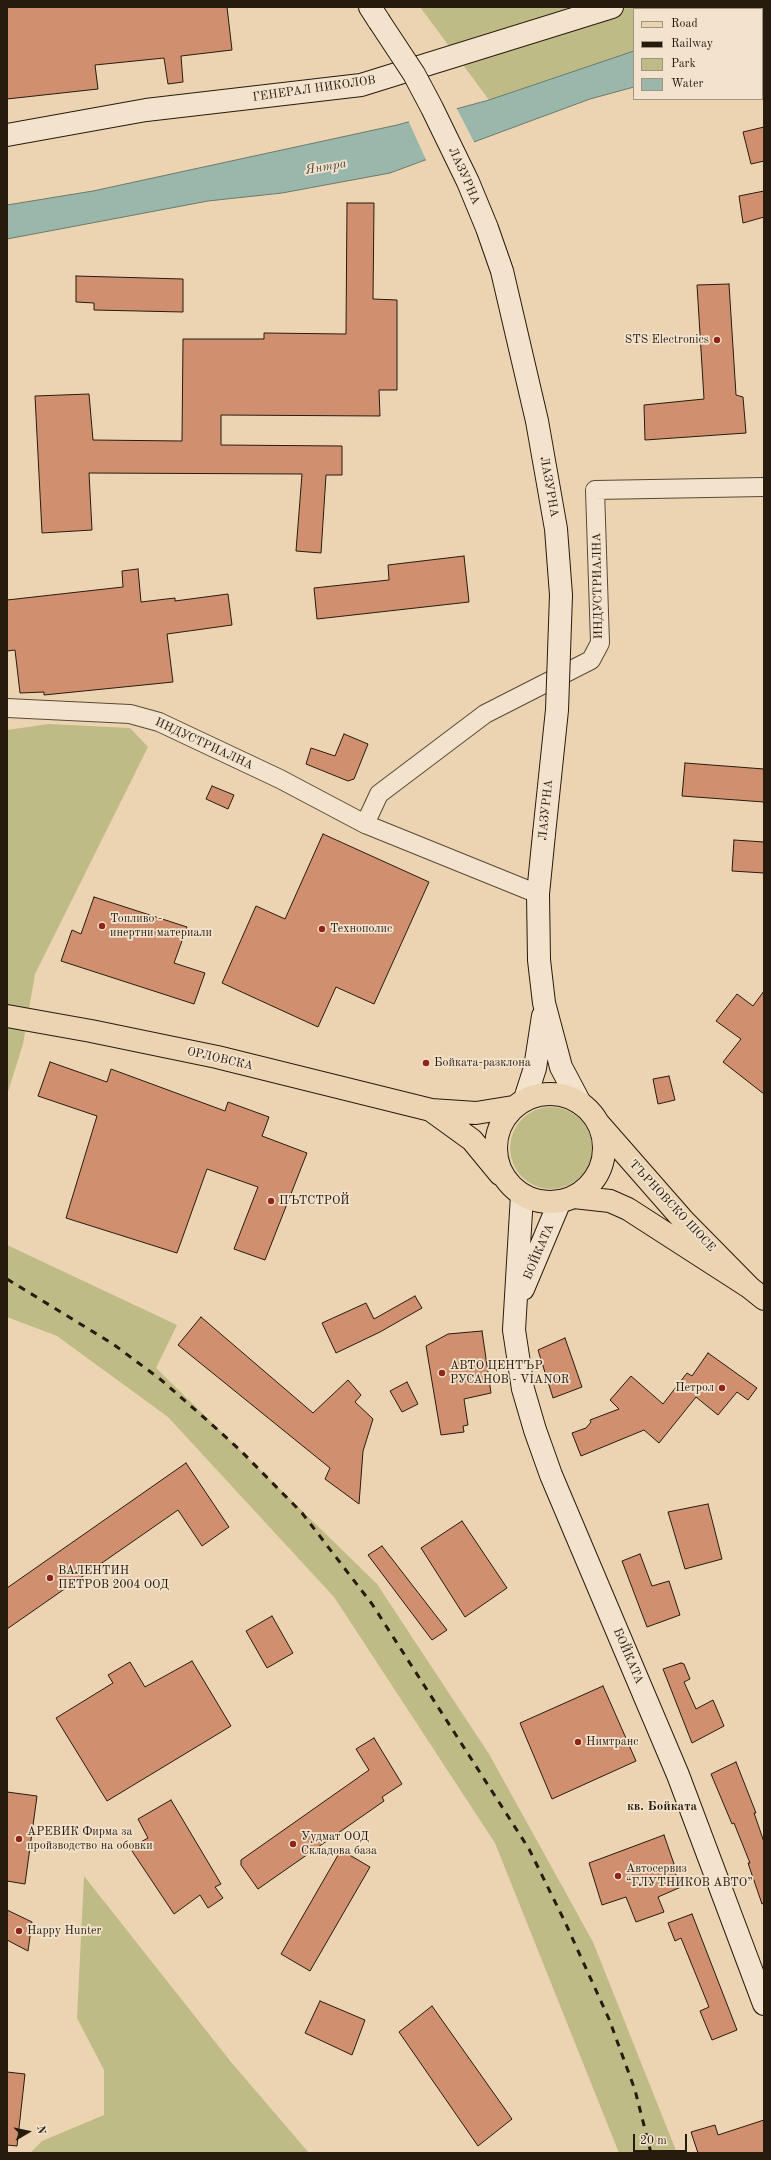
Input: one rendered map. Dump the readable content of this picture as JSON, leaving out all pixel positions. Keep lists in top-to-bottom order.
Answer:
{
  "streets": {
    "main road": ["ОРЛОВСКА", "ТЪРНОВСКО ШОСЕ"],
    "street": [
      "ГЕНЕРАЛ НИКОЛОВ",
      "ЛАЗУРНА",
      "ИНДУСТРИАЛНА",
      "БОЙКАТА"
    ]
  },
  "crossings": [
    ["ЛАЗУРНА", "ИНДУСТРИАЛНА"],
    ["ЛАЗУРНА", "ОРЛОВСКА"],
    ["ЛАЗУРНА", "ТЪРНОВСКО ШОСЕ"],
    ["ЛАЗУРНА", "БОЙКАТА"],
    ["ОРЛОВСКА", "ТЪРНОВСКО ШОСЕ"],
    ["ОРЛОВСКА", "БОЙКАТА"],
    ["ТЪРНОВСКО ШОСЕ", "БОЙКАТА"]
  ],
  "districts": ["кв. Бойката"],
  "water": ["Янтра"],
  "places": [
    "STS Electronics",
    "Топливо - инертни материали",
    "Технополис",
    "Бойката-разклона",
    "ПЪТСТРОЙ",
    "АВТО ЦЕНТЪР РУСАНОВ - VIANOR",
    "Петрол",
    "ВАЛЕНТИН ПЕТРОВ 2004 ООД",
    "Нимтранс",
    "АРЕВИК Фирма за пройзводство на обовки",
    "Уудмат ООД Складова база",
    "Автосервиз “ГЛУТНИКОВ АВТО”",
    "Happy Hunter"
  ],
  "legend": [
    "Road",
    "Railway",
    "Park",
    "Water"
  ],
  "scale_bar": "20 m",
  "north": "right"
}
